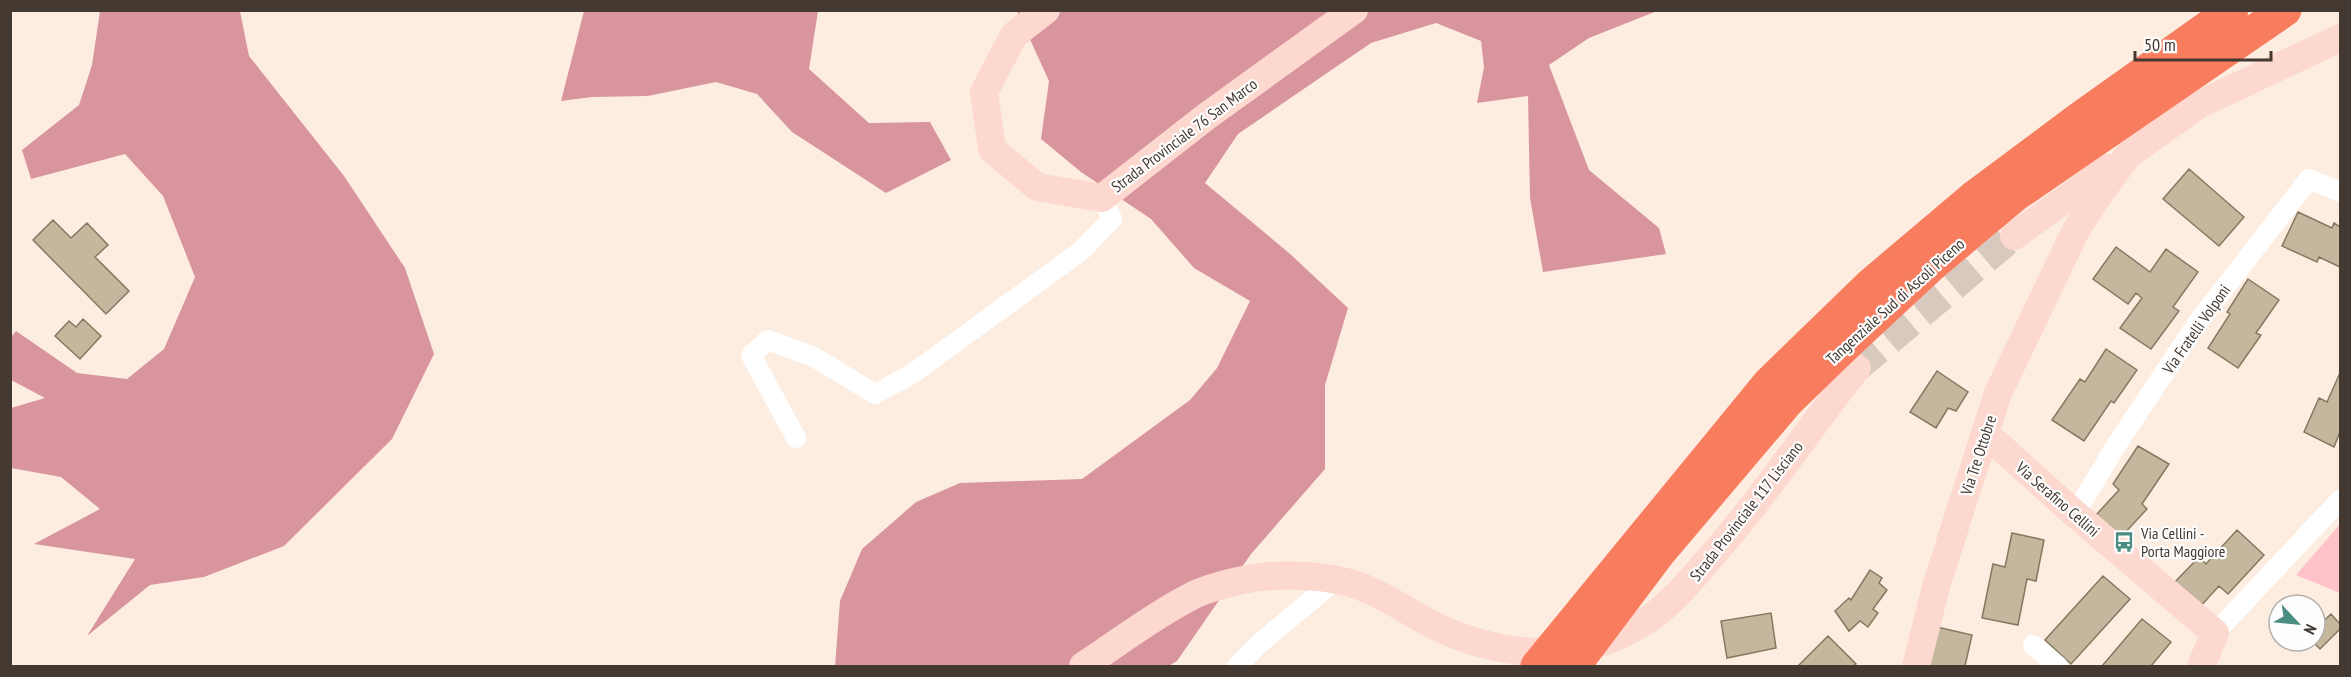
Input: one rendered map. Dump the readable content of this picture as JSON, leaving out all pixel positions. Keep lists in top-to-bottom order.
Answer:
{
  "streets": {
    "highway": ["Tangenziale Sud di Ascoli Piceno"],
    "street": [
      "Strada Provinciale 76 San Marco",
      "Via Fratelli Volponi",
      "Via Tre Ottobre",
      "Via Serafino Cellini",
      "Strada Provinciale 117 Lisciano"
    ]
  },
  "crossings": [
    ["Via Fratelli Volponi", "Via Serafino Cellini"],
    ["Via Tre Ottobre", "Via Serafino Cellini"]
  ],
  "places": {
    "bus stop": ["Via Cellini - Porta Maggiore"]
  },
  "scale_bar": "50 m",
  "north": "bottom right"
}
